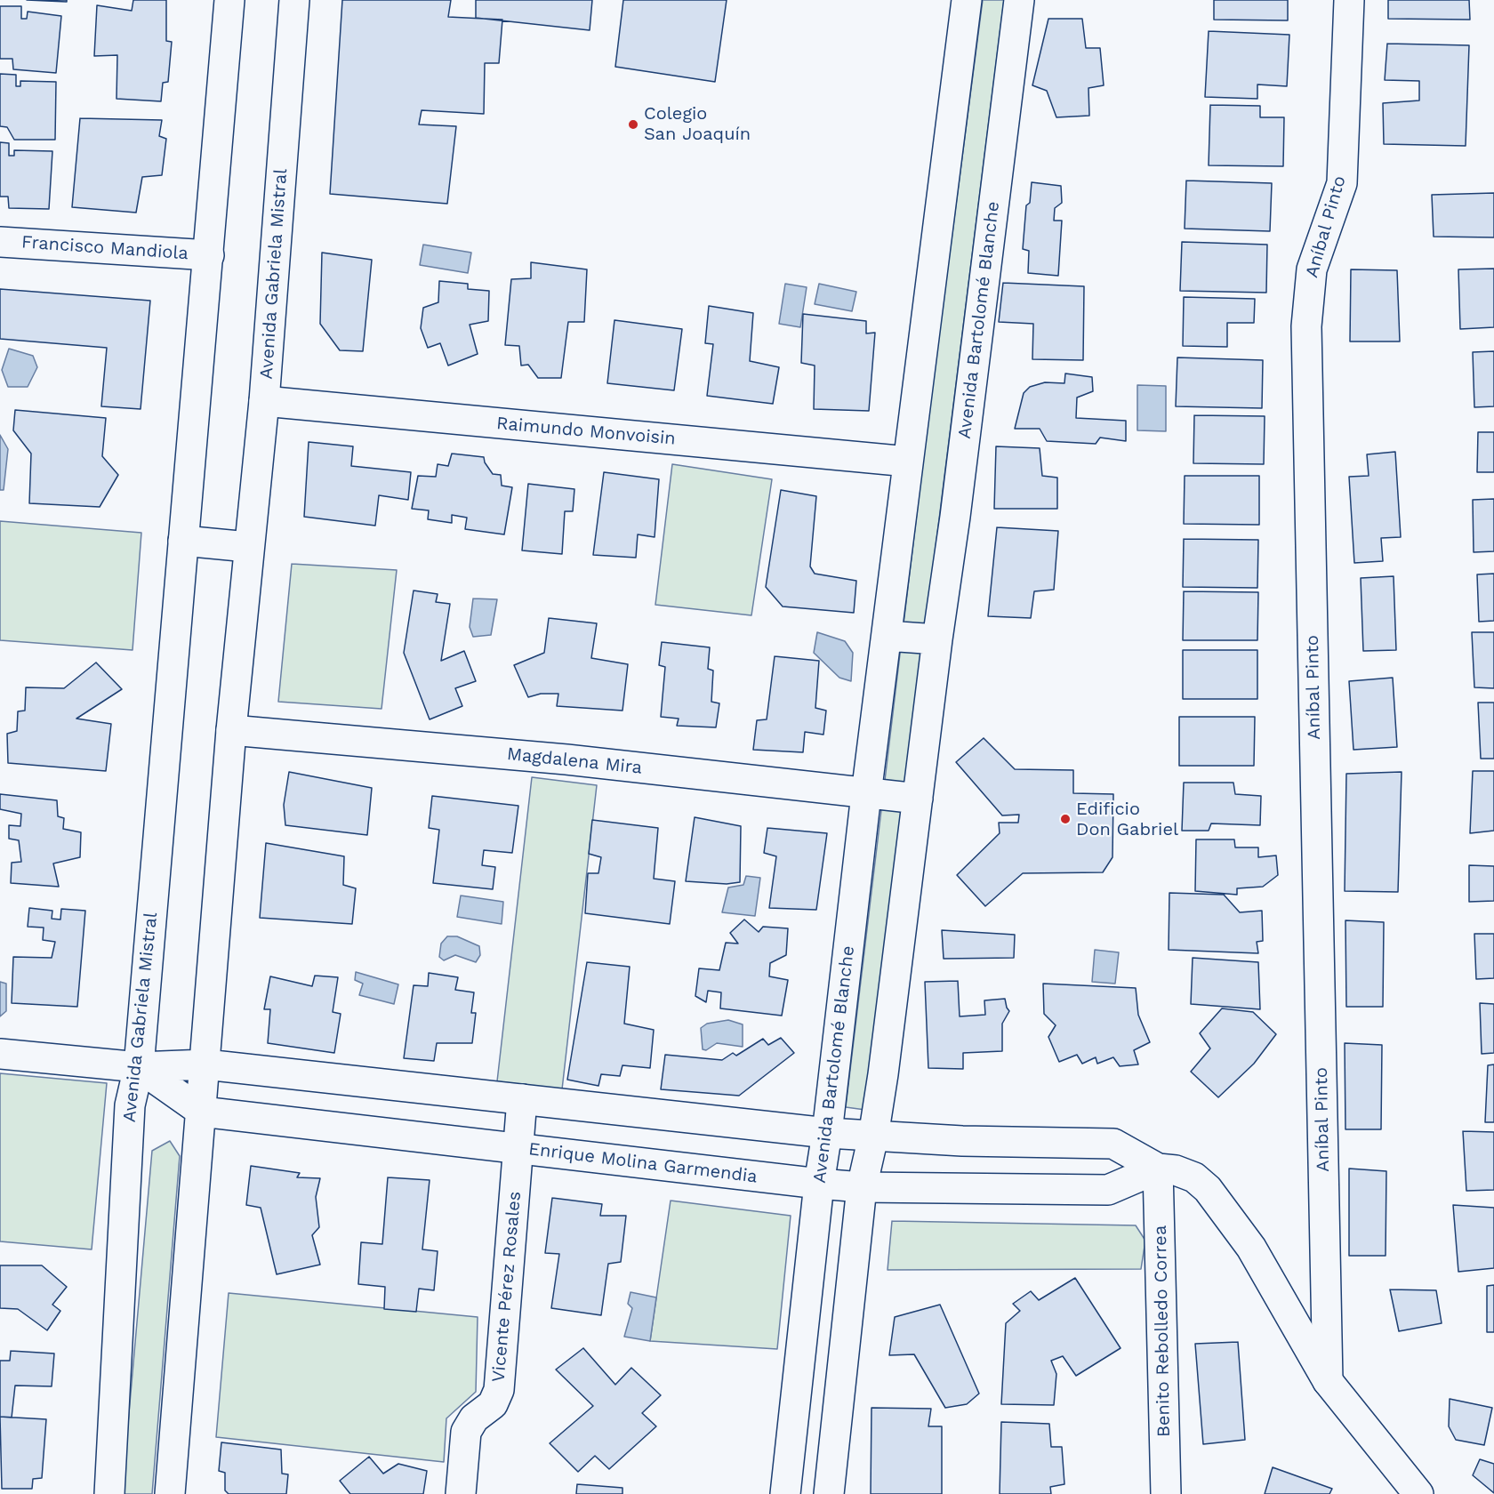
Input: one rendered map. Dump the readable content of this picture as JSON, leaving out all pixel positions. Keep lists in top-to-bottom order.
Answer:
{
  "streets": {
    "street": [
      "Aníbal Pinto",
      "Francisco Mandiola",
      "Avenida Gabriela Mistral",
      "Avenida Bartolomé Blanche",
      "Raimundo Monvoisin",
      "Magdalena Mira",
      "Enrique Molina Garmendia",
      "Vicente Pérez Rosales",
      "Benito Rebolledo Correa"
    ]
  },
  "crossings": [
    ["Aníbal Pinto", "Enrique Molina Garmendia"],
    ["Francisco Mandiola", "Avenida Gabriela Mistral"],
    ["Avenida Gabriela Mistral", "Raimundo Monvoisin"],
    ["Avenida Gabriela Mistral", "Magdalena Mira"],
    ["Avenida Gabriela Mistral", "Enrique Molina Garmendia"],
    ["Avenida Bartolomé Blanche", "Raimundo Monvoisin"],
    ["Avenida Bartolomé Blanche", "Magdalena Mira"],
    ["Avenida Bartolomé Blanche", "Enrique Molina Garmendia"],
    ["Enrique Molina Garmendia", "Vicente Pérez Rosales"],
    ["Enrique Molina Garmendia", "Benito Rebolledo Correa"]
  ],
  "places": ["Colegio San Joaquín", "Edificio Don Gabriel"]
}
